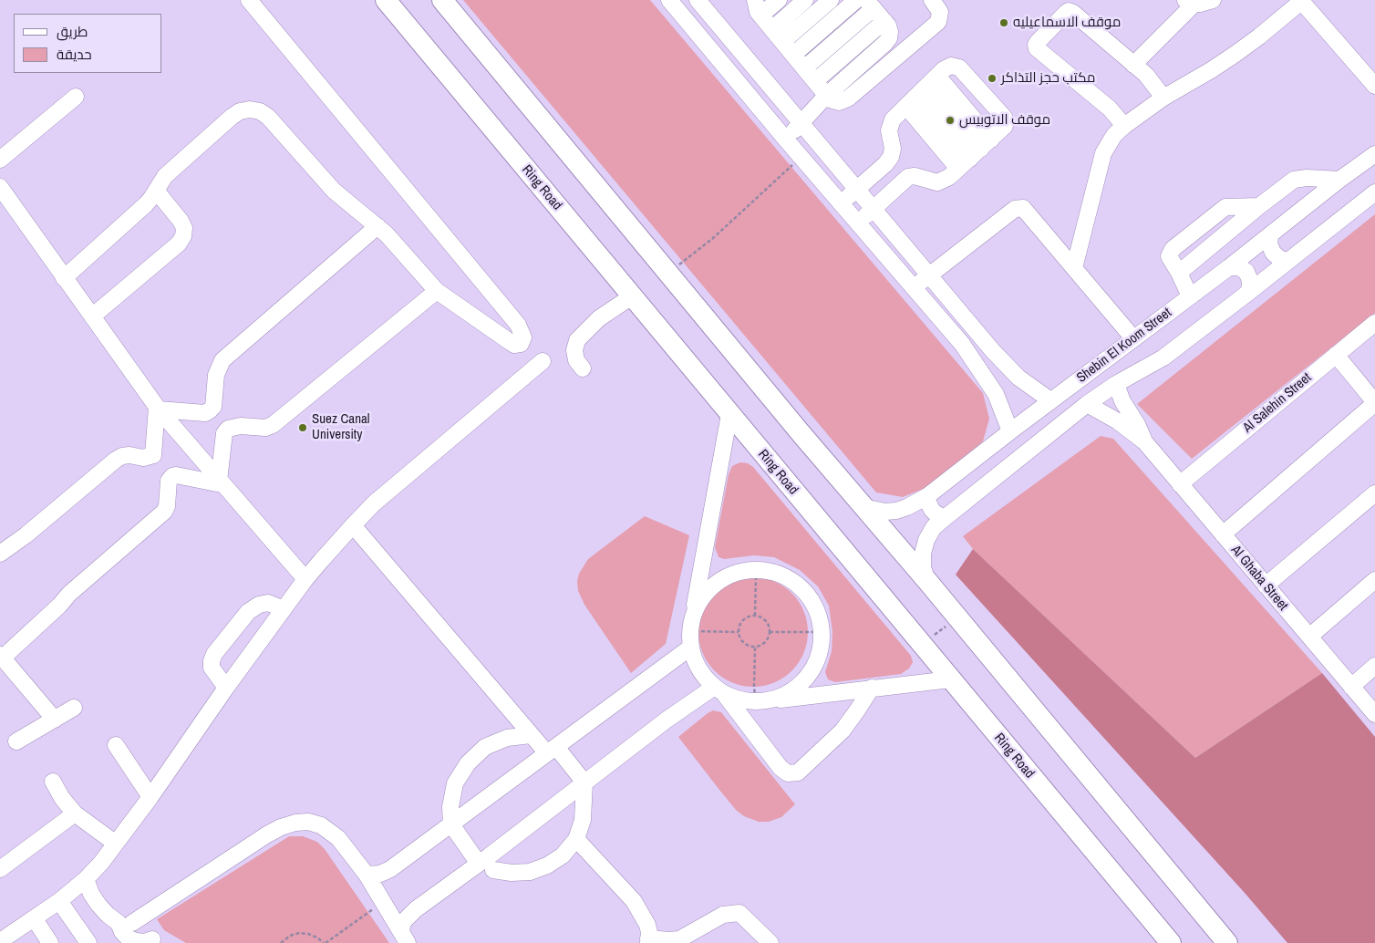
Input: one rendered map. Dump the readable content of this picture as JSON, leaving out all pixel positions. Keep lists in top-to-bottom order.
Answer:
{
  "streets": {
    "main road": ["Ring Road"],
    "street": ["Shebin El Koom Street", "Al Salehin Street", "Al Ghaba Street"]
  },
  "crossings": [
    ["Shebin El Koom Street", "Al Ghaba Street"],
    ["Al Salehin Street", "Al Ghaba Street"]
  ],
  "places": [
    "موقف الاسماعيليه",
    "مكتب حجز التذاكر",
    "موقف الاتوبيس",
    "Suez Canal University"
  ],
  "legend": ["طريق", "حديقة"]
}
